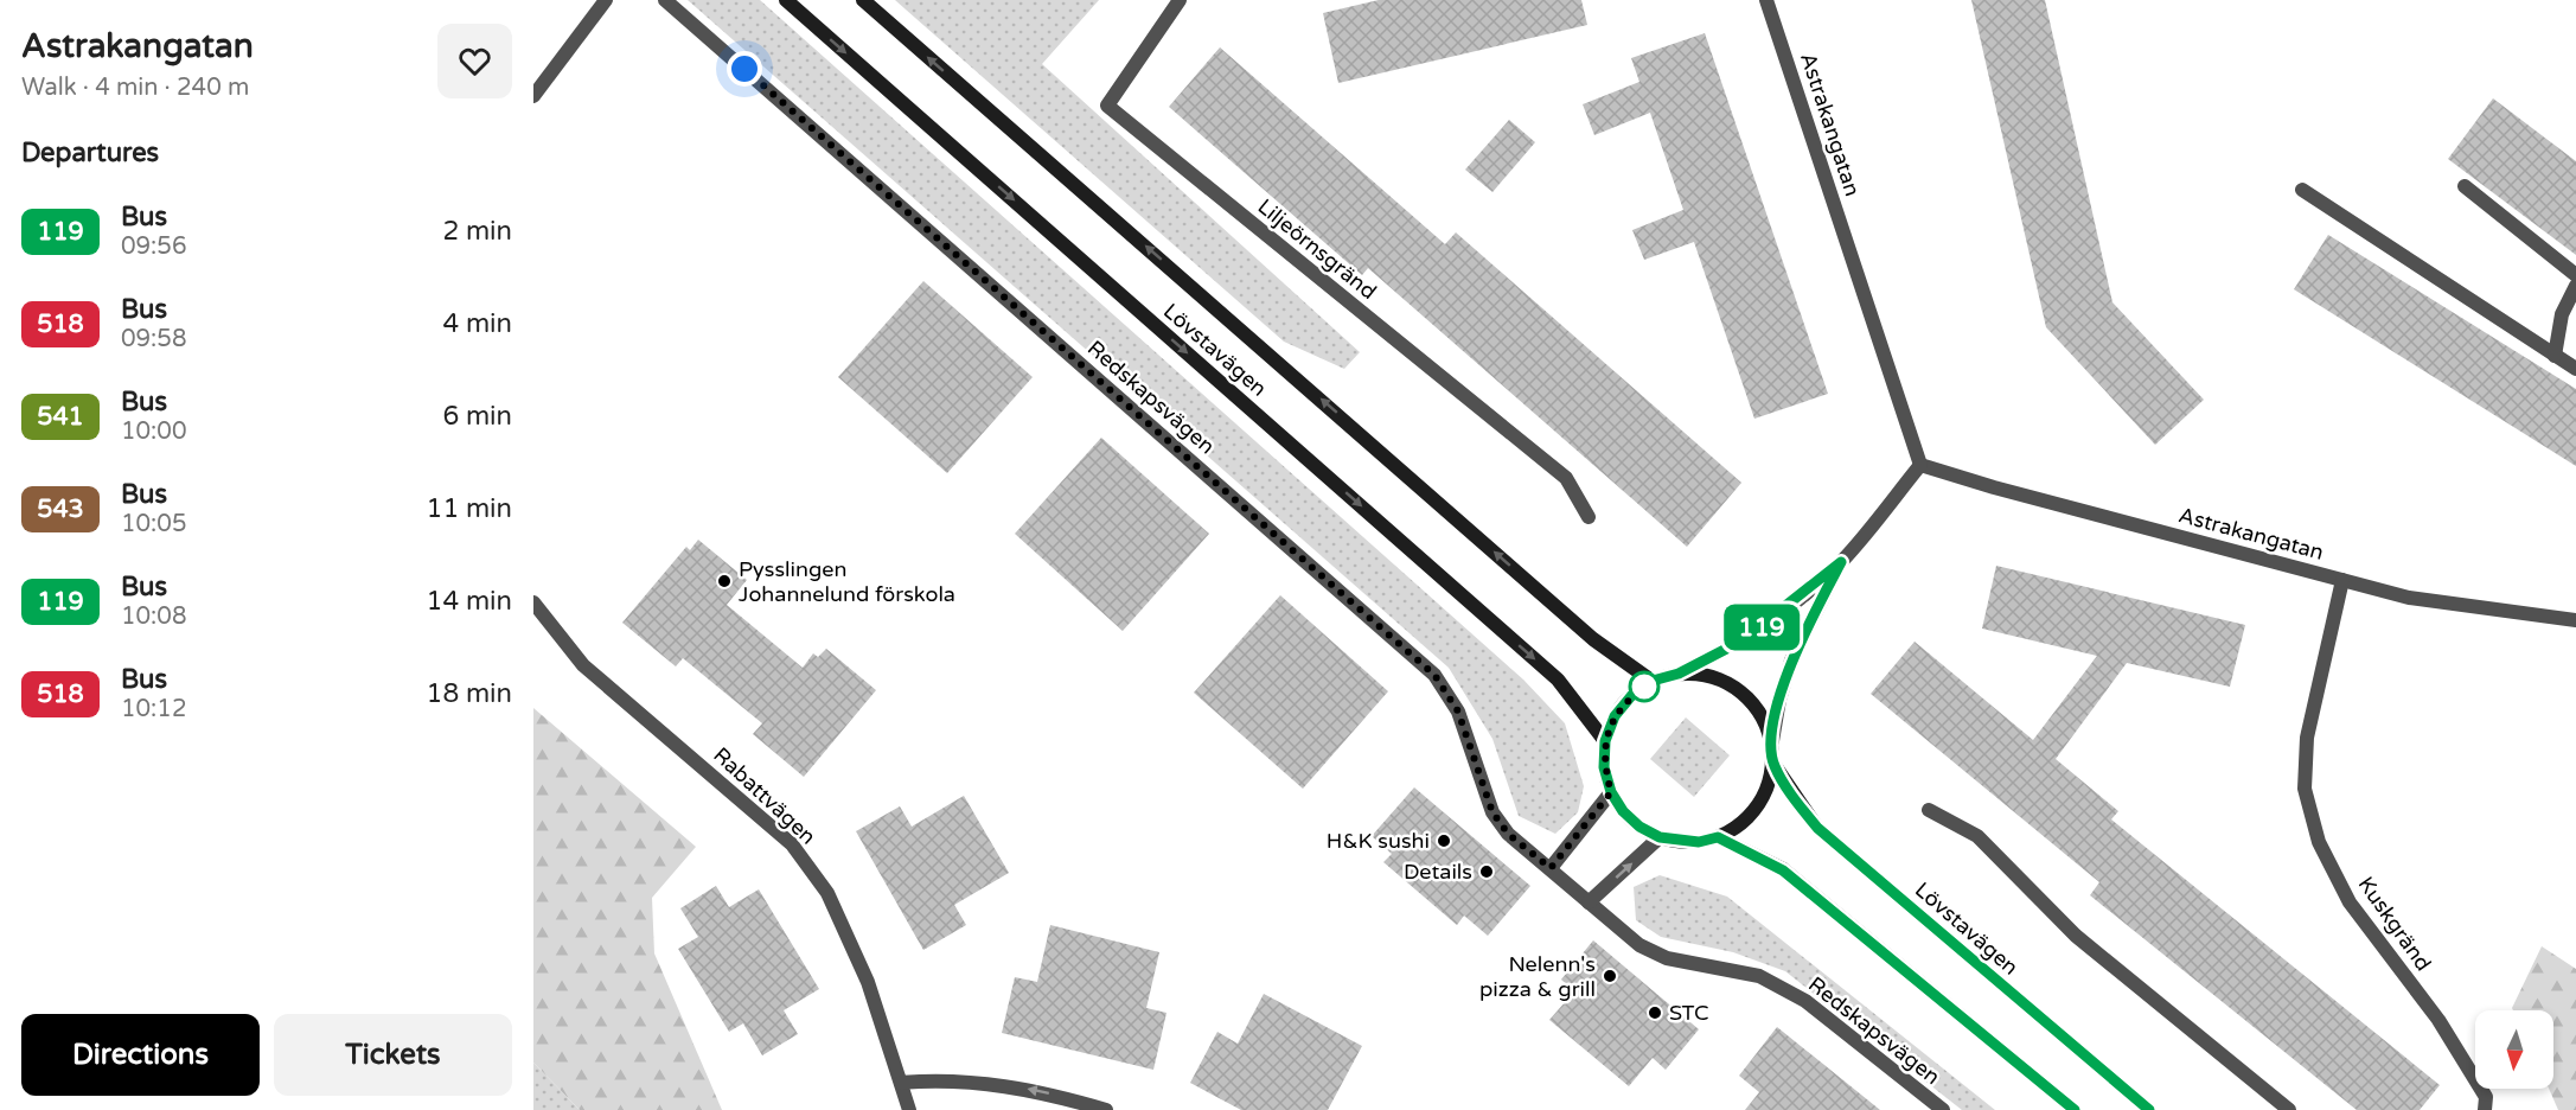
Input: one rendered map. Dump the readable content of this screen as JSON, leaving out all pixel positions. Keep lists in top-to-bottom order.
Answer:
{
  "streets": {
    "street": [
      "Astrakangatan",
      "Liljeörnsgränd",
      "Lövstavägen",
      "Redskapsvägen",
      "Rabattvägen",
      "Kuskgränd"
    ]
  },
  "crossings": [
    ["Astrakangatan", "Kuskgränd"]
  ],
  "places": [
    "Pysslingen Johannelund förskola",
    "H&K sushi",
    "Details",
    "Nelenn's pizza & grill",
    "STC"
  ],
  "lines": ["bus line 119"],
  "north": "bottom",
  "page": {
    "heading": [
      ["Astrakangatan", "Walk · 4 min · 240 m"],
      "Departures"
    ],
    "on_map": "119",
    "list": [
      {
        "mark": "119",
        "name": "Bus",
        "note": "09:56",
        "value": "2 min"
      },
      {
        "mark": "518",
        "name": "Bus",
        "note": "09:58",
        "value": "4 min"
      },
      {
        "mark": "541",
        "name": "Bus",
        "note": "10:00",
        "value": "6 min"
      },
      {
        "mark": "543",
        "name": "Bus",
        "note": "10:05",
        "value": "11 min"
      },
      {
        "mark": "119",
        "name": "Bus",
        "note": "10:08",
        "value": "14 min"
      },
      {
        "mark": "518",
        "name": "Bus",
        "note": "10:12",
        "value": "18 min"
      }
    ],
    "buttons": ["Directions", "Tickets"]
  }
}
